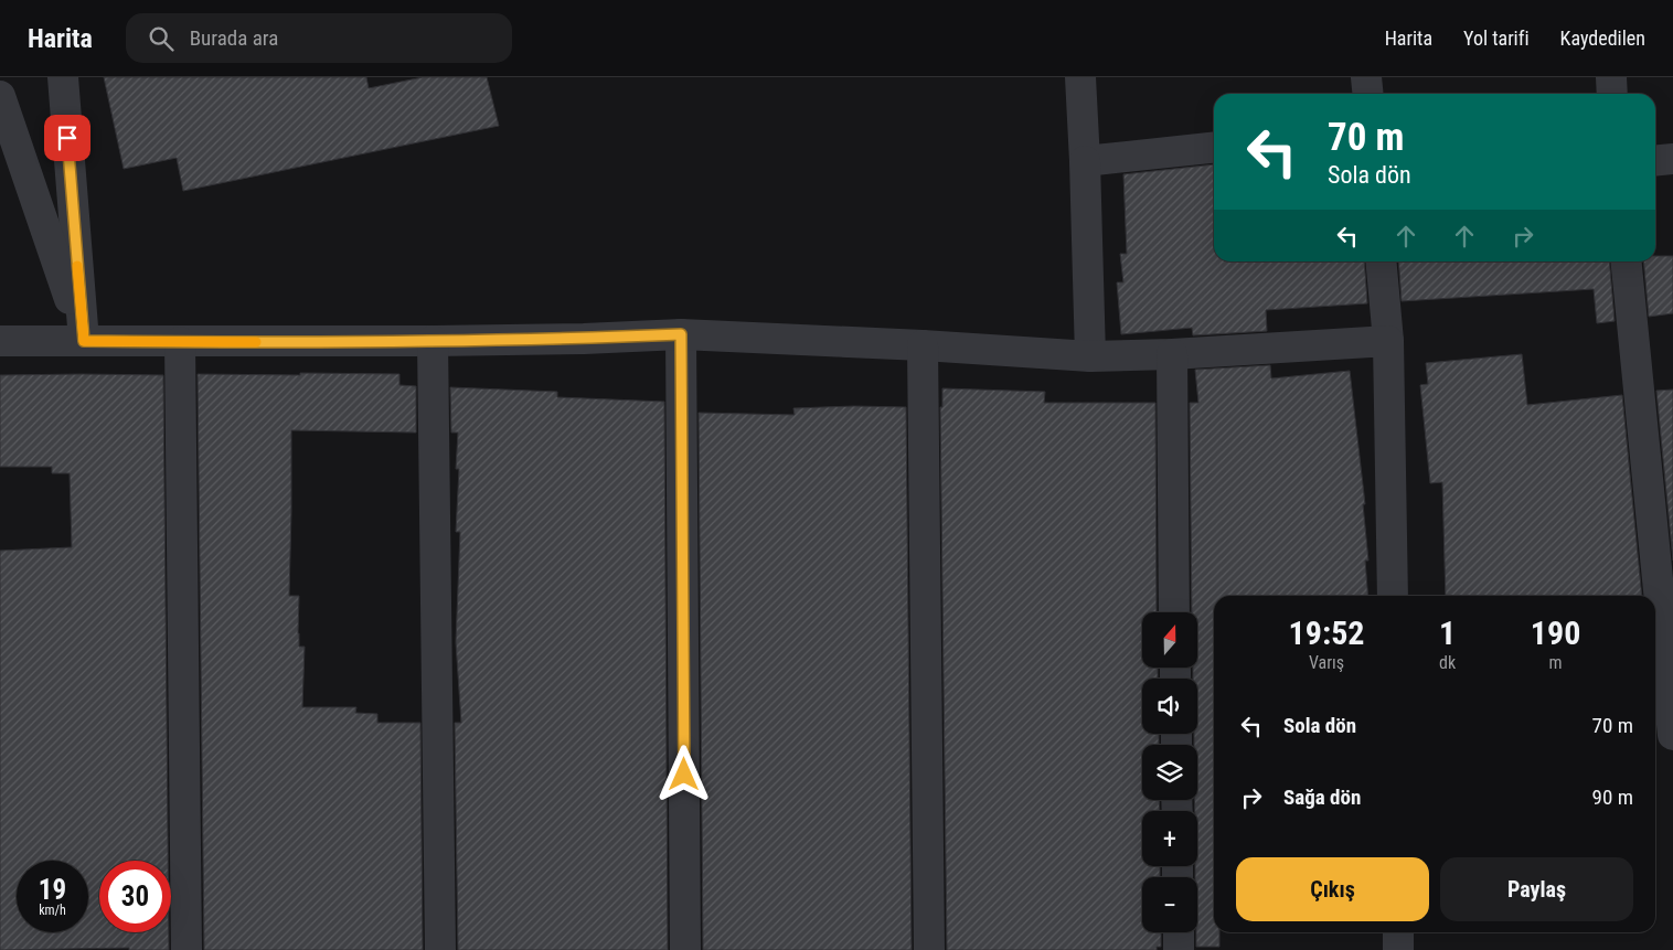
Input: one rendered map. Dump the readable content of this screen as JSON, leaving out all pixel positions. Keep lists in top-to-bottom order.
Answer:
{
  "north": "top",
  "page": {
    "header": "Harita",
    "search": "Burada ara",
    "nav": ["Harita", "Yol tarifi", "Kaydedilen"],
    "turn": ["70 m", "Sola dön"],
    "eta": [
      "19:52",
      "Varış",
      "1",
      "dk",
      "190",
      "m"
    ],
    "map_buttons": ["+", "−"],
    "list": [
      {
        "name": "Sola dön",
        "value": "70 m"
      },
      {
        "name": "Sağa dön",
        "value": "90 m"
      }
    ],
    "buttons": ["Çıkış", "Paylaş"],
    "speed": "19 km/h",
    "limit": "30"
  }
}
